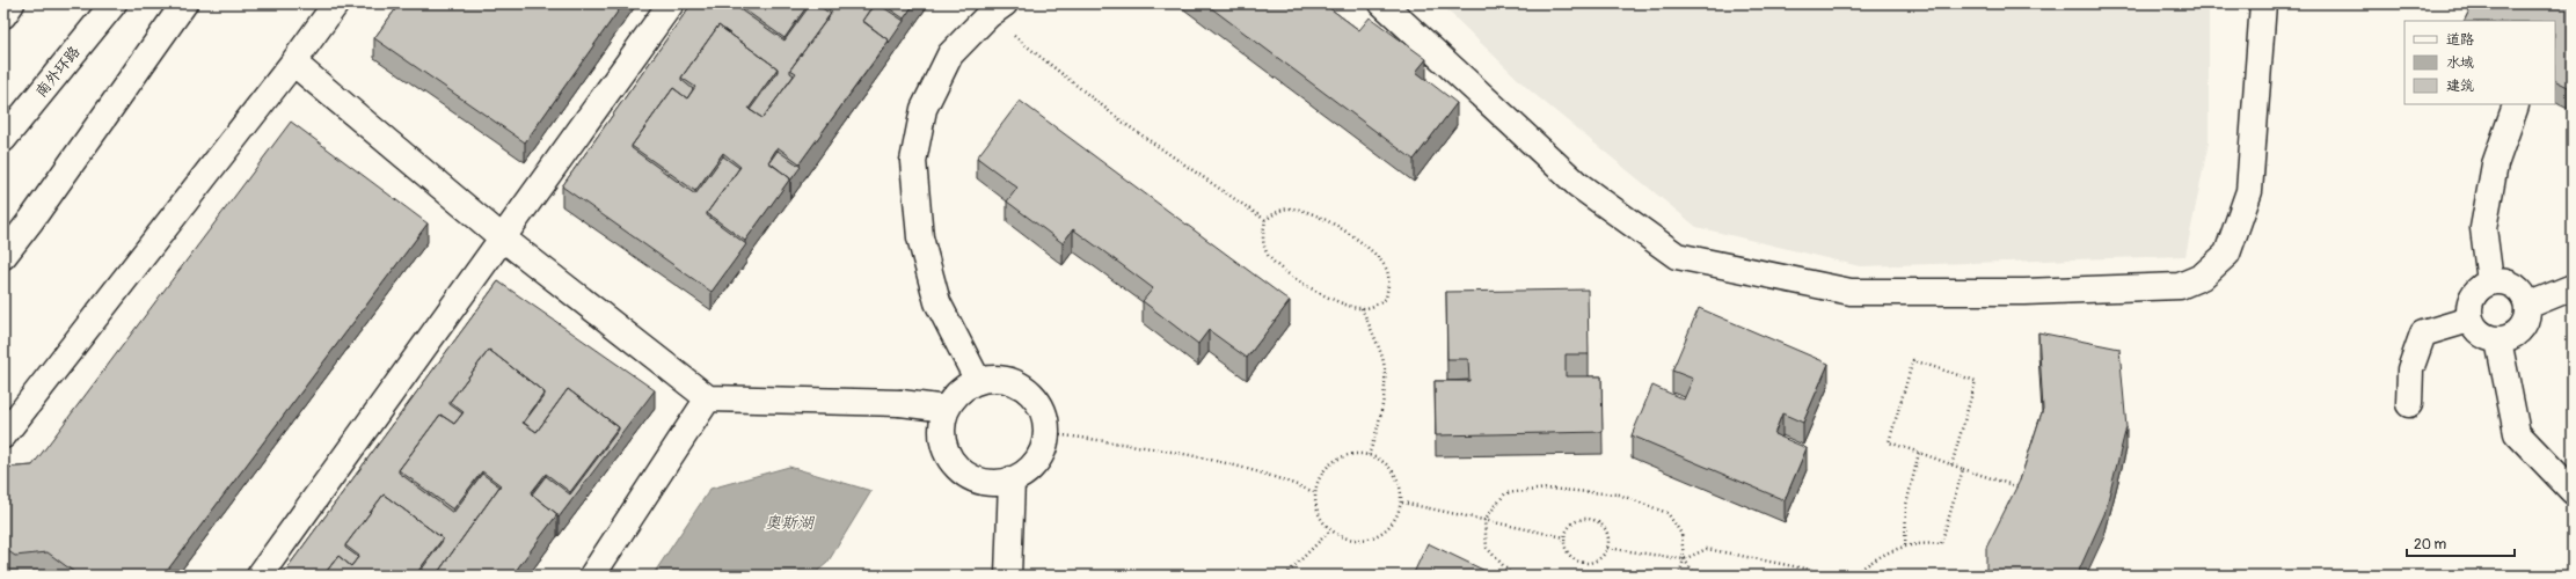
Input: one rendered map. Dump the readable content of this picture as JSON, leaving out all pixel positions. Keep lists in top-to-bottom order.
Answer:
{
  "streets": {
    "main road": ["南外环路"]
  },
  "water": ["奥斯湖"],
  "legend": ["道路", "水域", "建筑"],
  "scale_bar": "20 m"
}
